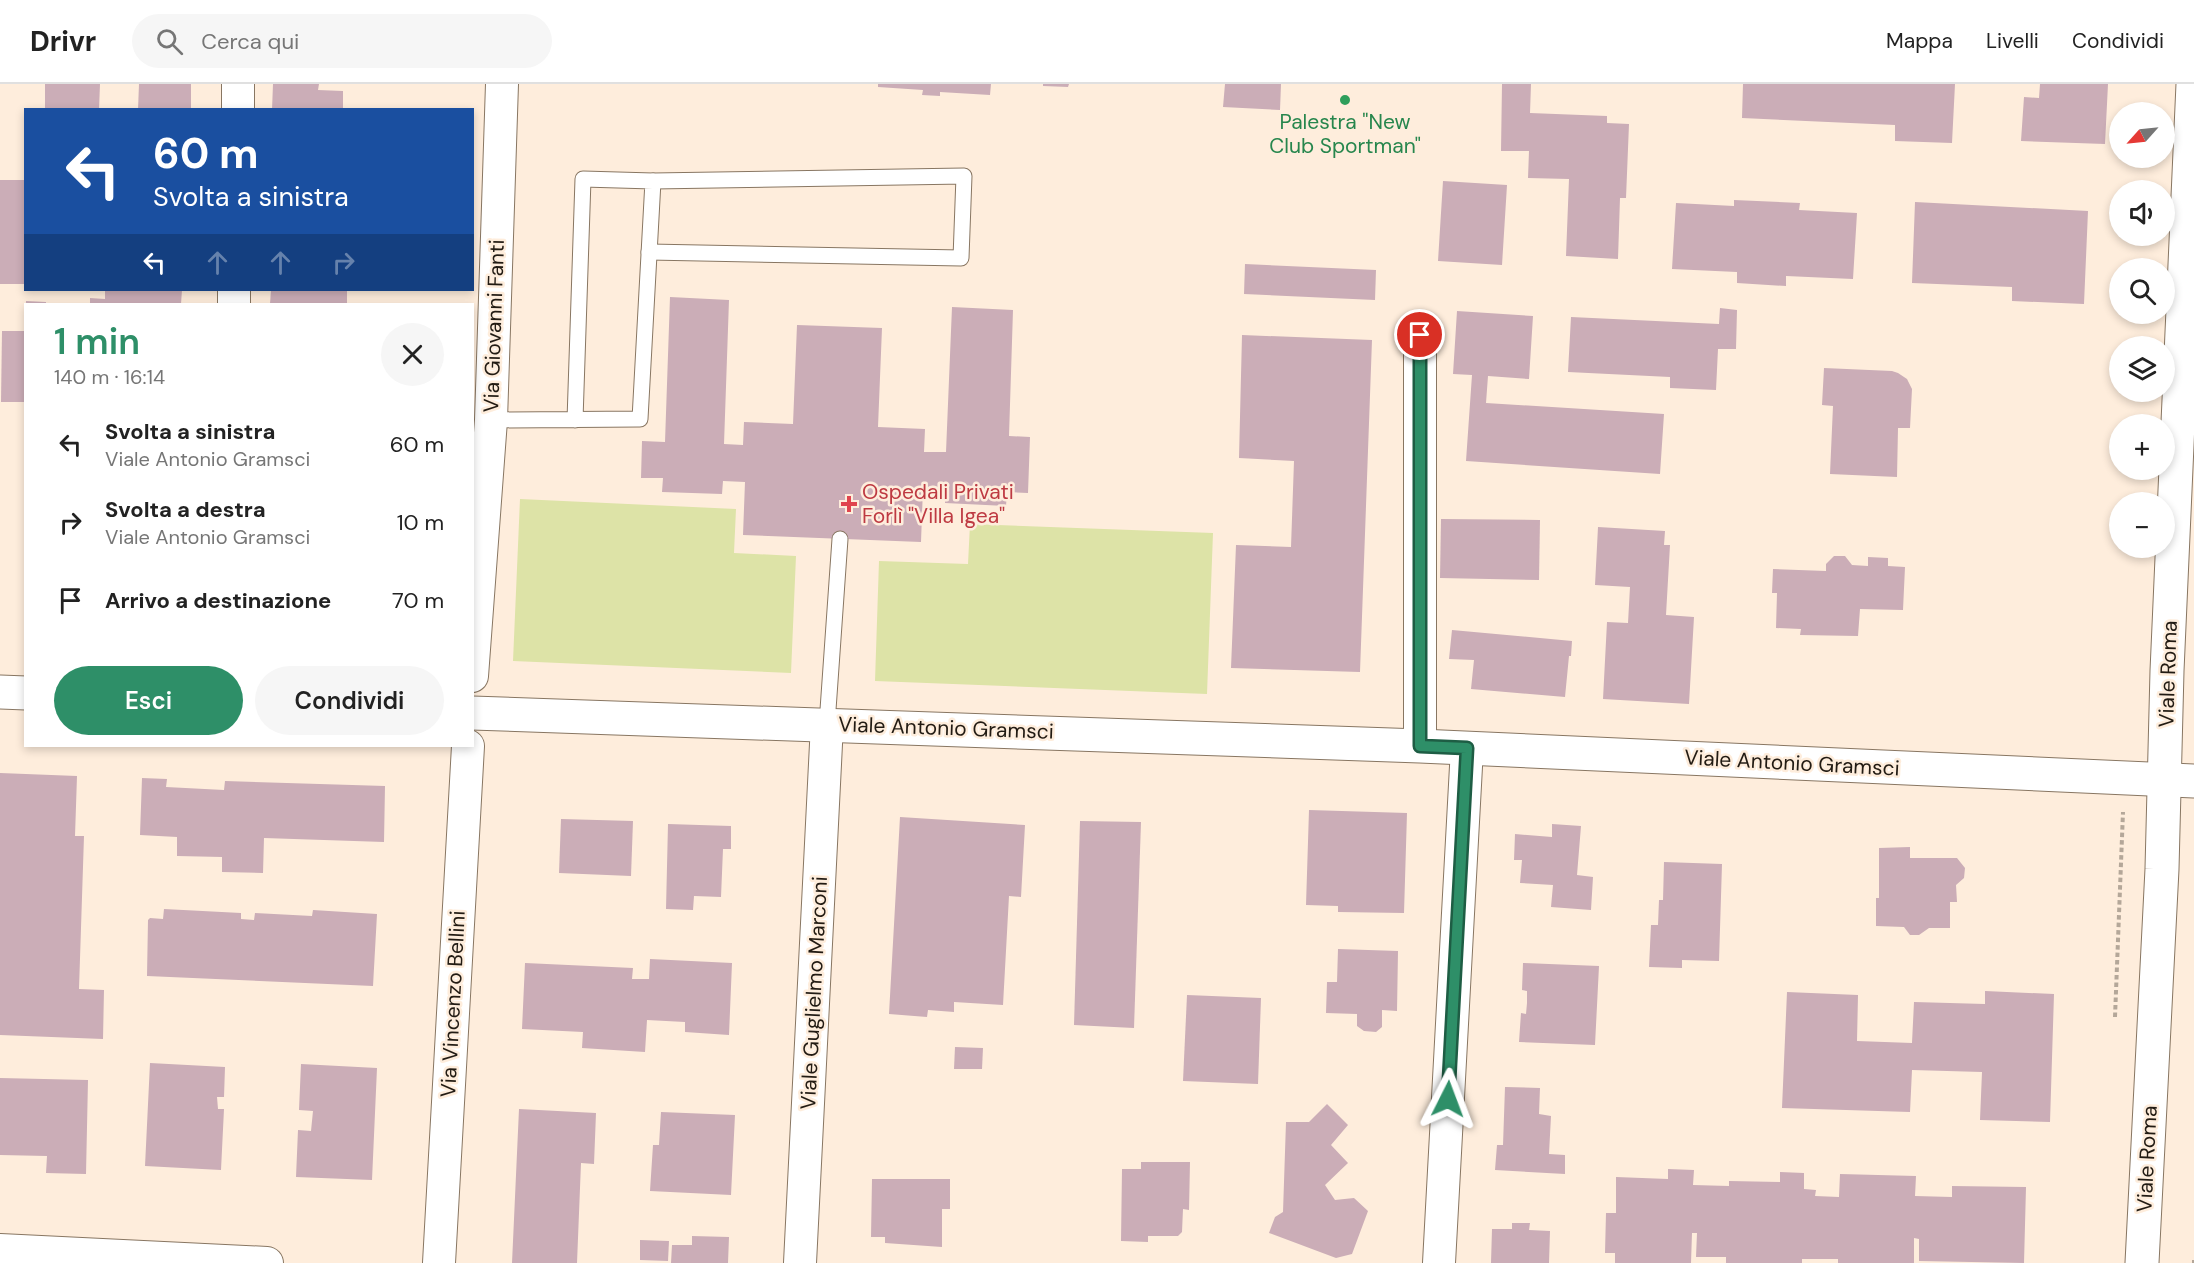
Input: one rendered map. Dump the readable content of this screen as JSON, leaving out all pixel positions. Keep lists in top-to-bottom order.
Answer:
{
  "streets": {
    "main road": ["Viale Roma", "Viale Antonio Gramsci"],
    "street": ["Via Giovanni Fanti", "Viale Guglielmo Marconi", "Via Vincenzo Bellini"]
  },
  "crossings": [
    ["Viale Roma", "Viale Antonio Gramsci"],
    ["Viale Antonio Gramsci", "Viale Guglielmo Marconi"]
  ],
  "places": {
    "other": ["Palestra \"New Club Sportman\""],
    "health": ["Ospedali Privati Forlì \"Villa Igea\""]
  },
  "north": "bottom left",
  "page": {
    "header": "Drivr",
    "search": "Cerca qui",
    "nav": ["Mappa", "Livelli", "Condividi"],
    "map_buttons": ["+", "−"],
    "turn": ["60 m", "Svolta a sinistra"],
    "heading": ["1 min", "140 m · 16:14"],
    "list": [
      {
        "name": "Svolta a sinistra",
        "note": "Viale Antonio Gramsci",
        "value": "60 m"
      },
      {
        "name": "Svolta a destra",
        "note": "Viale Antonio Gramsci",
        "value": "10 m"
      },
      {
        "name": "Arrivo a destinazione",
        "value": "70 m"
      }
    ],
    "buttons": ["Esci", "Condividi"]
  }
}
